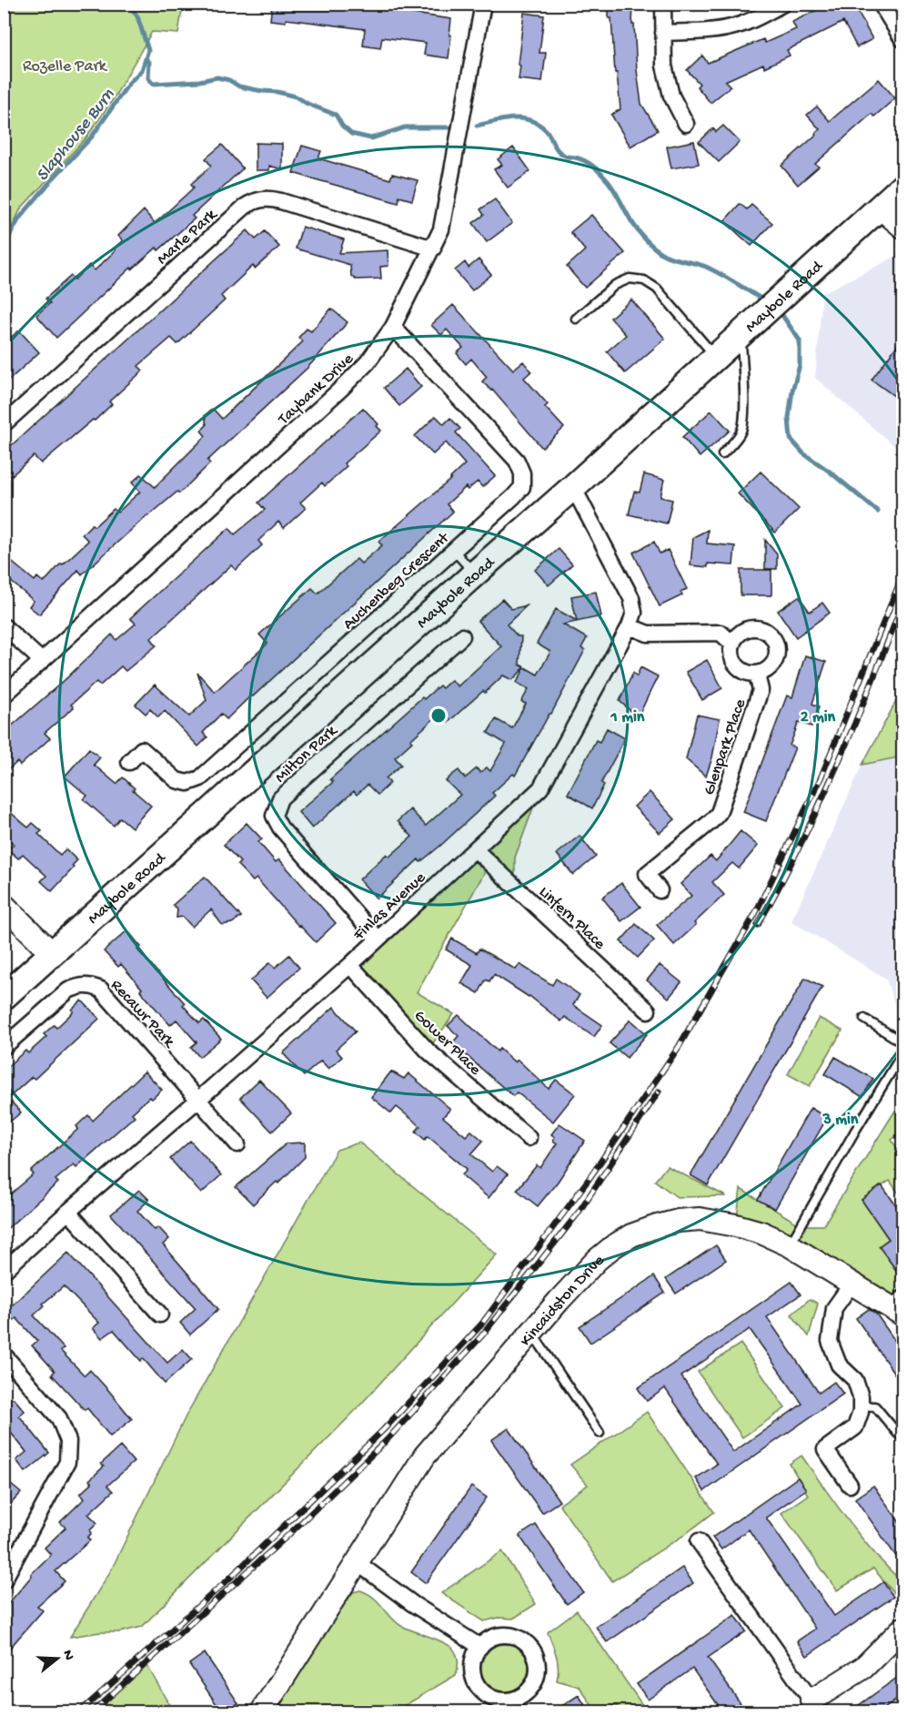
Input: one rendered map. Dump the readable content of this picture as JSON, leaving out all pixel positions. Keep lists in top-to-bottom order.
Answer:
{
  "streets": {
    "main road": ["Maybole Road"],
    "street": [
      "Marle Park",
      "Taybank Drive",
      "Auchenbeg Crescent",
      "Glenpark Place",
      "Milton Park",
      "Finlas Avenue",
      "Linfern Place",
      "Recawr Park",
      "Gower Place",
      "Kincaidston Drive"
    ]
  },
  "crossings": [
    ["Marle Park", "Taybank Drive"],
    ["Maybole Road", "Finlas Avenue"],
    ["Taybank Drive", "Auchenbeg Crescent"],
    ["Milton Park", "Finlas Avenue"],
    ["Finlas Avenue", "Linfern Place"],
    ["Finlas Avenue", "Recawr Park"],
    ["Finlas Avenue", "Gower Place"]
  ],
  "water": ["Slaphouse Burn"],
  "parks": ["Rozelle Park"],
  "north": "right",
  "rings": ["1 min", "2 min", "3 min"]
}
